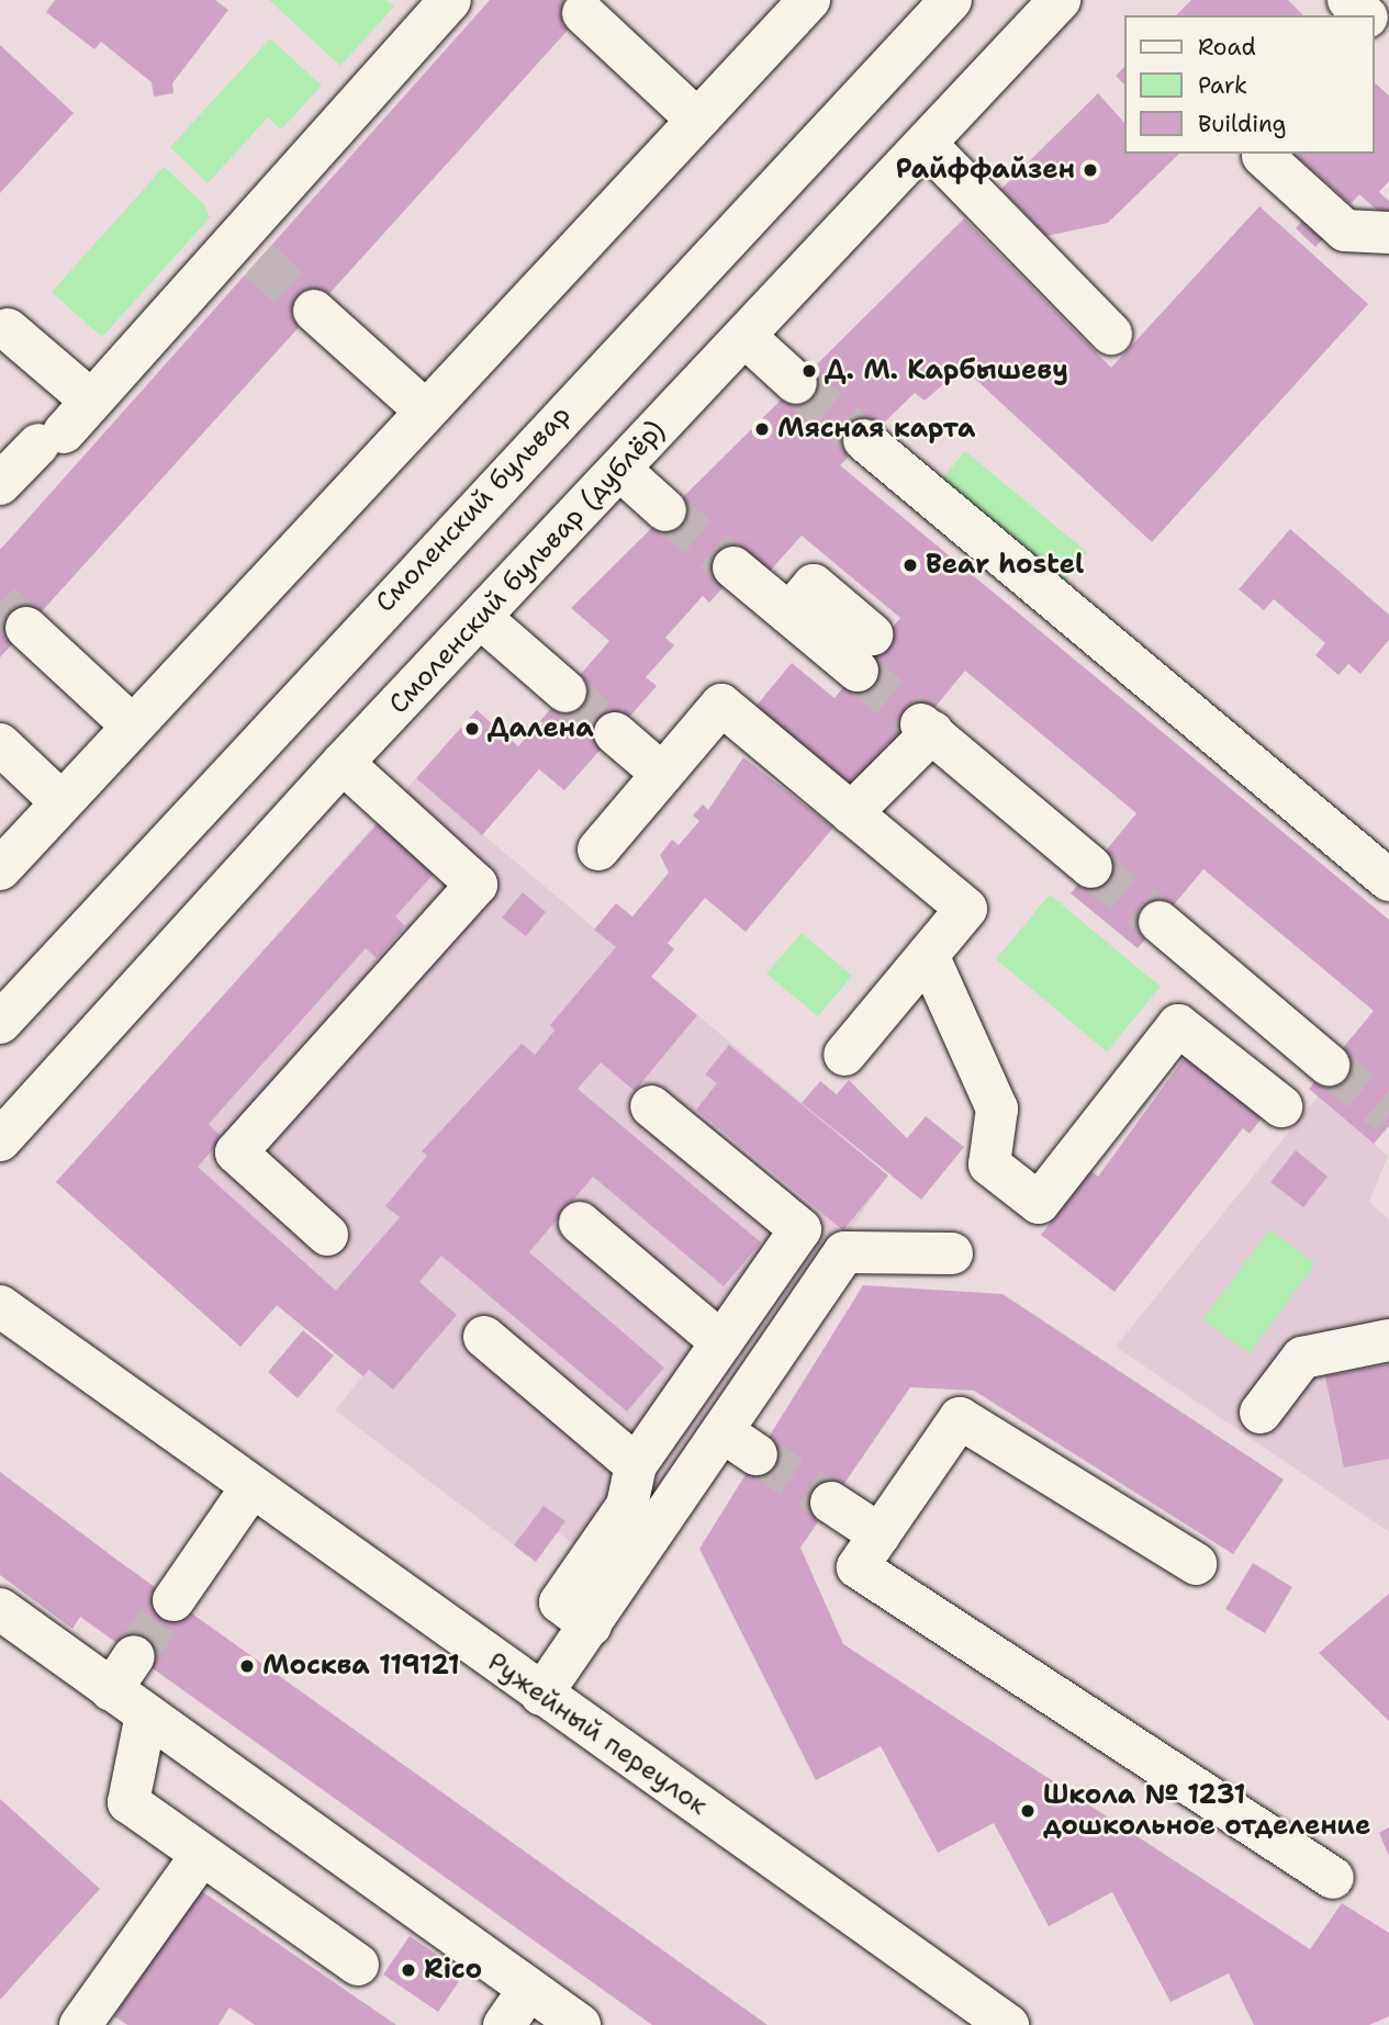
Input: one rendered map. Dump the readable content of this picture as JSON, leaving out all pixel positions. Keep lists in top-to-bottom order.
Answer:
{
  "streets": {
    "street": ["Смоленский бульвар", "Смоленский бульвар (дублёр)", "Ружейный переулок"]
  },
  "places": [
    "Райффайзен",
    "Д. М. Карбышеву",
    "Мясная карта",
    "Bear hostel",
    "Далена",
    "Москва 119121",
    "Школа № 1231 дошкольное отделение",
    "Rico"
  ],
  "legend": ["Road", "Park", "Building"]
}
